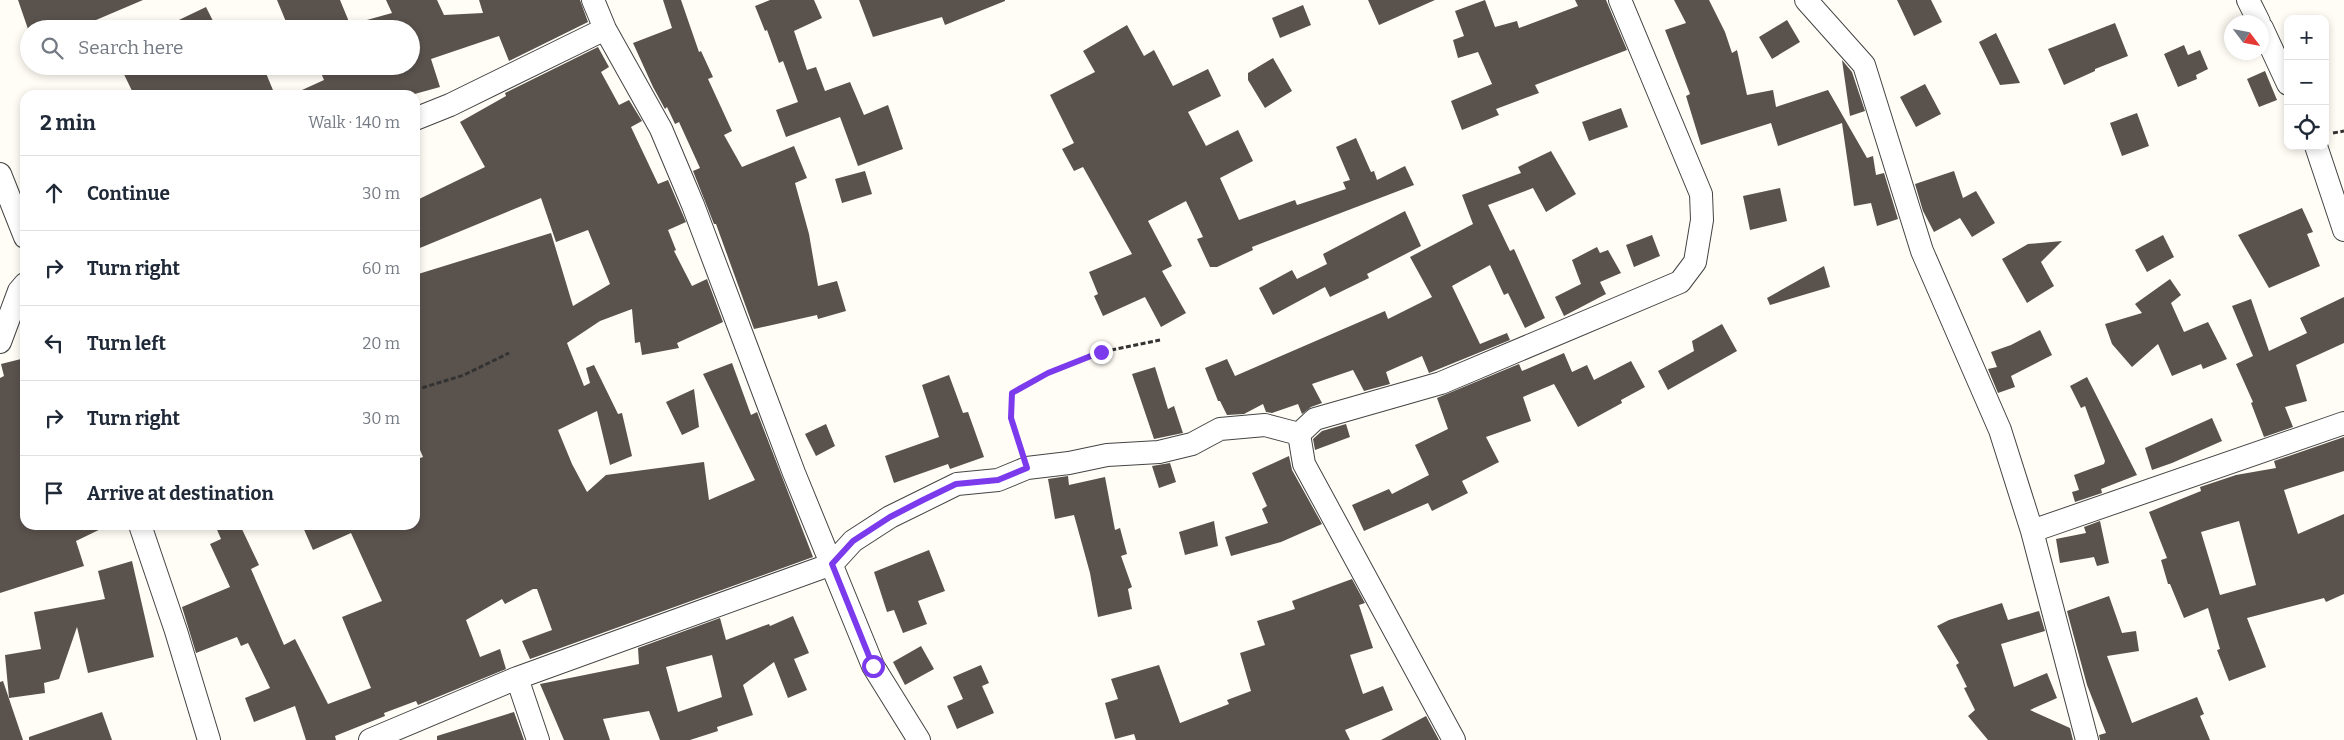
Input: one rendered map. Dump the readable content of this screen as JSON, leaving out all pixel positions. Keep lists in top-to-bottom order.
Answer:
{
  "north": "bottom right",
  "page": {
    "map_buttons": ["+", "−"],
    "search": "Search here",
    "heading": ["2 min", "Walk · 140 m"],
    "list": [
      ["Continue", "30 m"],
      ["Turn right", "60 m"],
      ["Turn left", "20 m"],
      ["Turn right", "30 m"],
      "Arrive at destination"
    ]
  }
}
